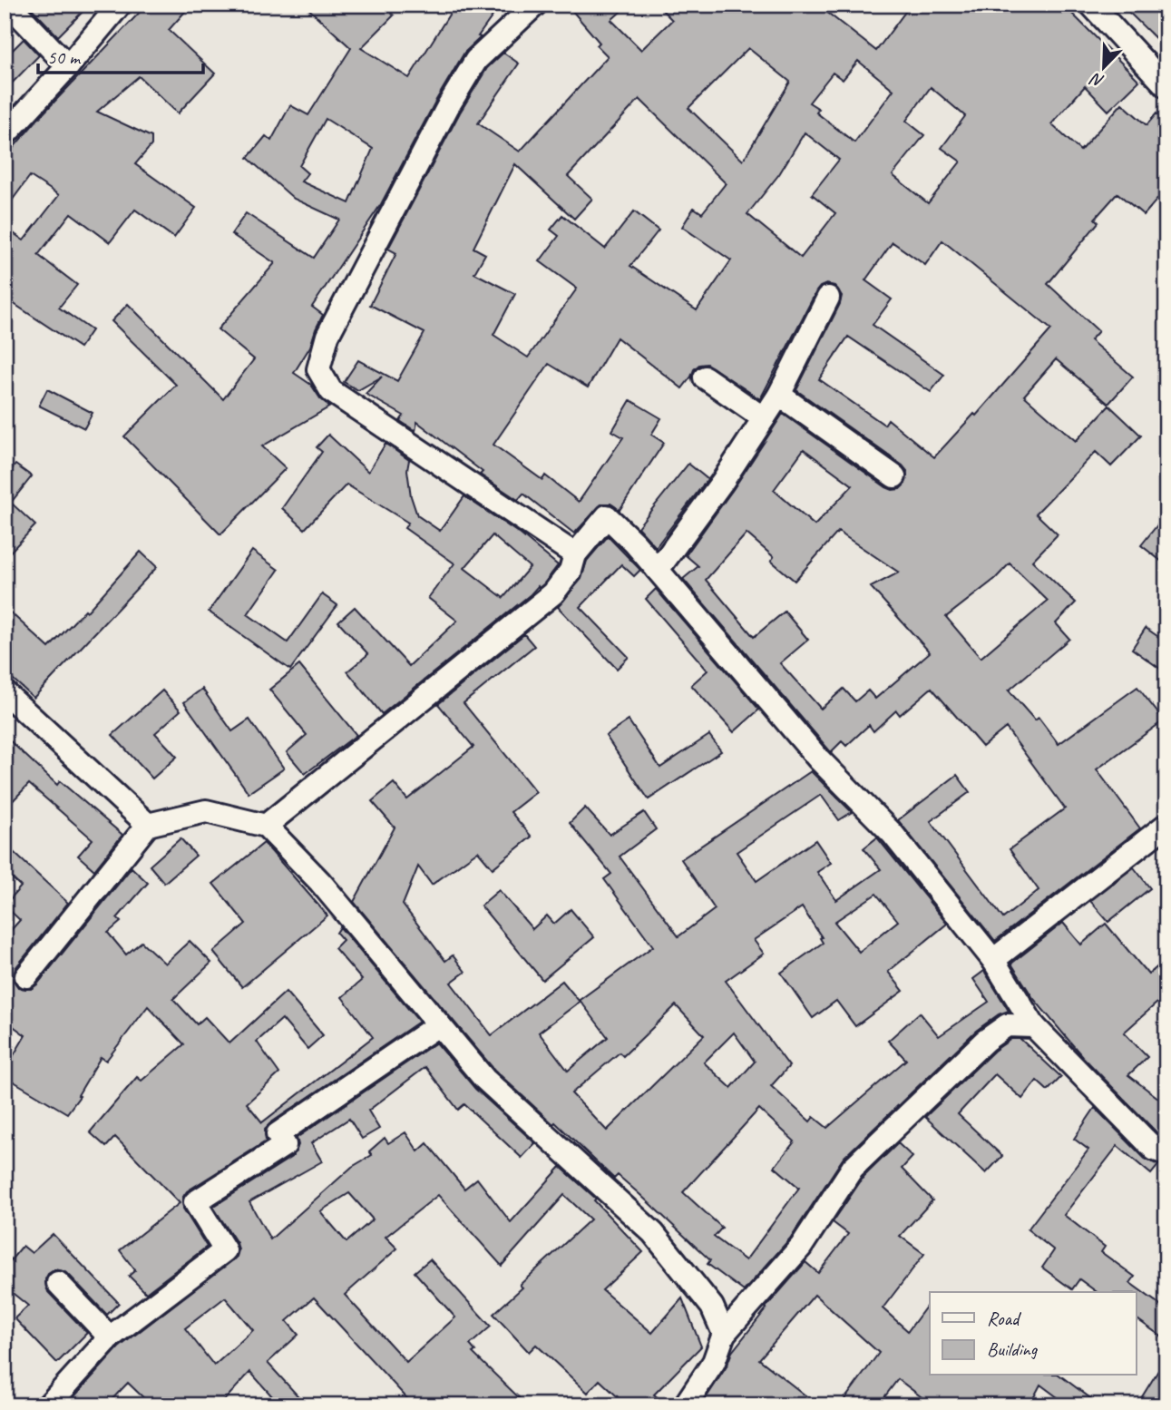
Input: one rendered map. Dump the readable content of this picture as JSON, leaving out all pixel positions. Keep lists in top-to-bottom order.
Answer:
{
  "legend": ["Road", "Building"],
  "scale_bar": "50 m",
  "north": "bottom left"
}
